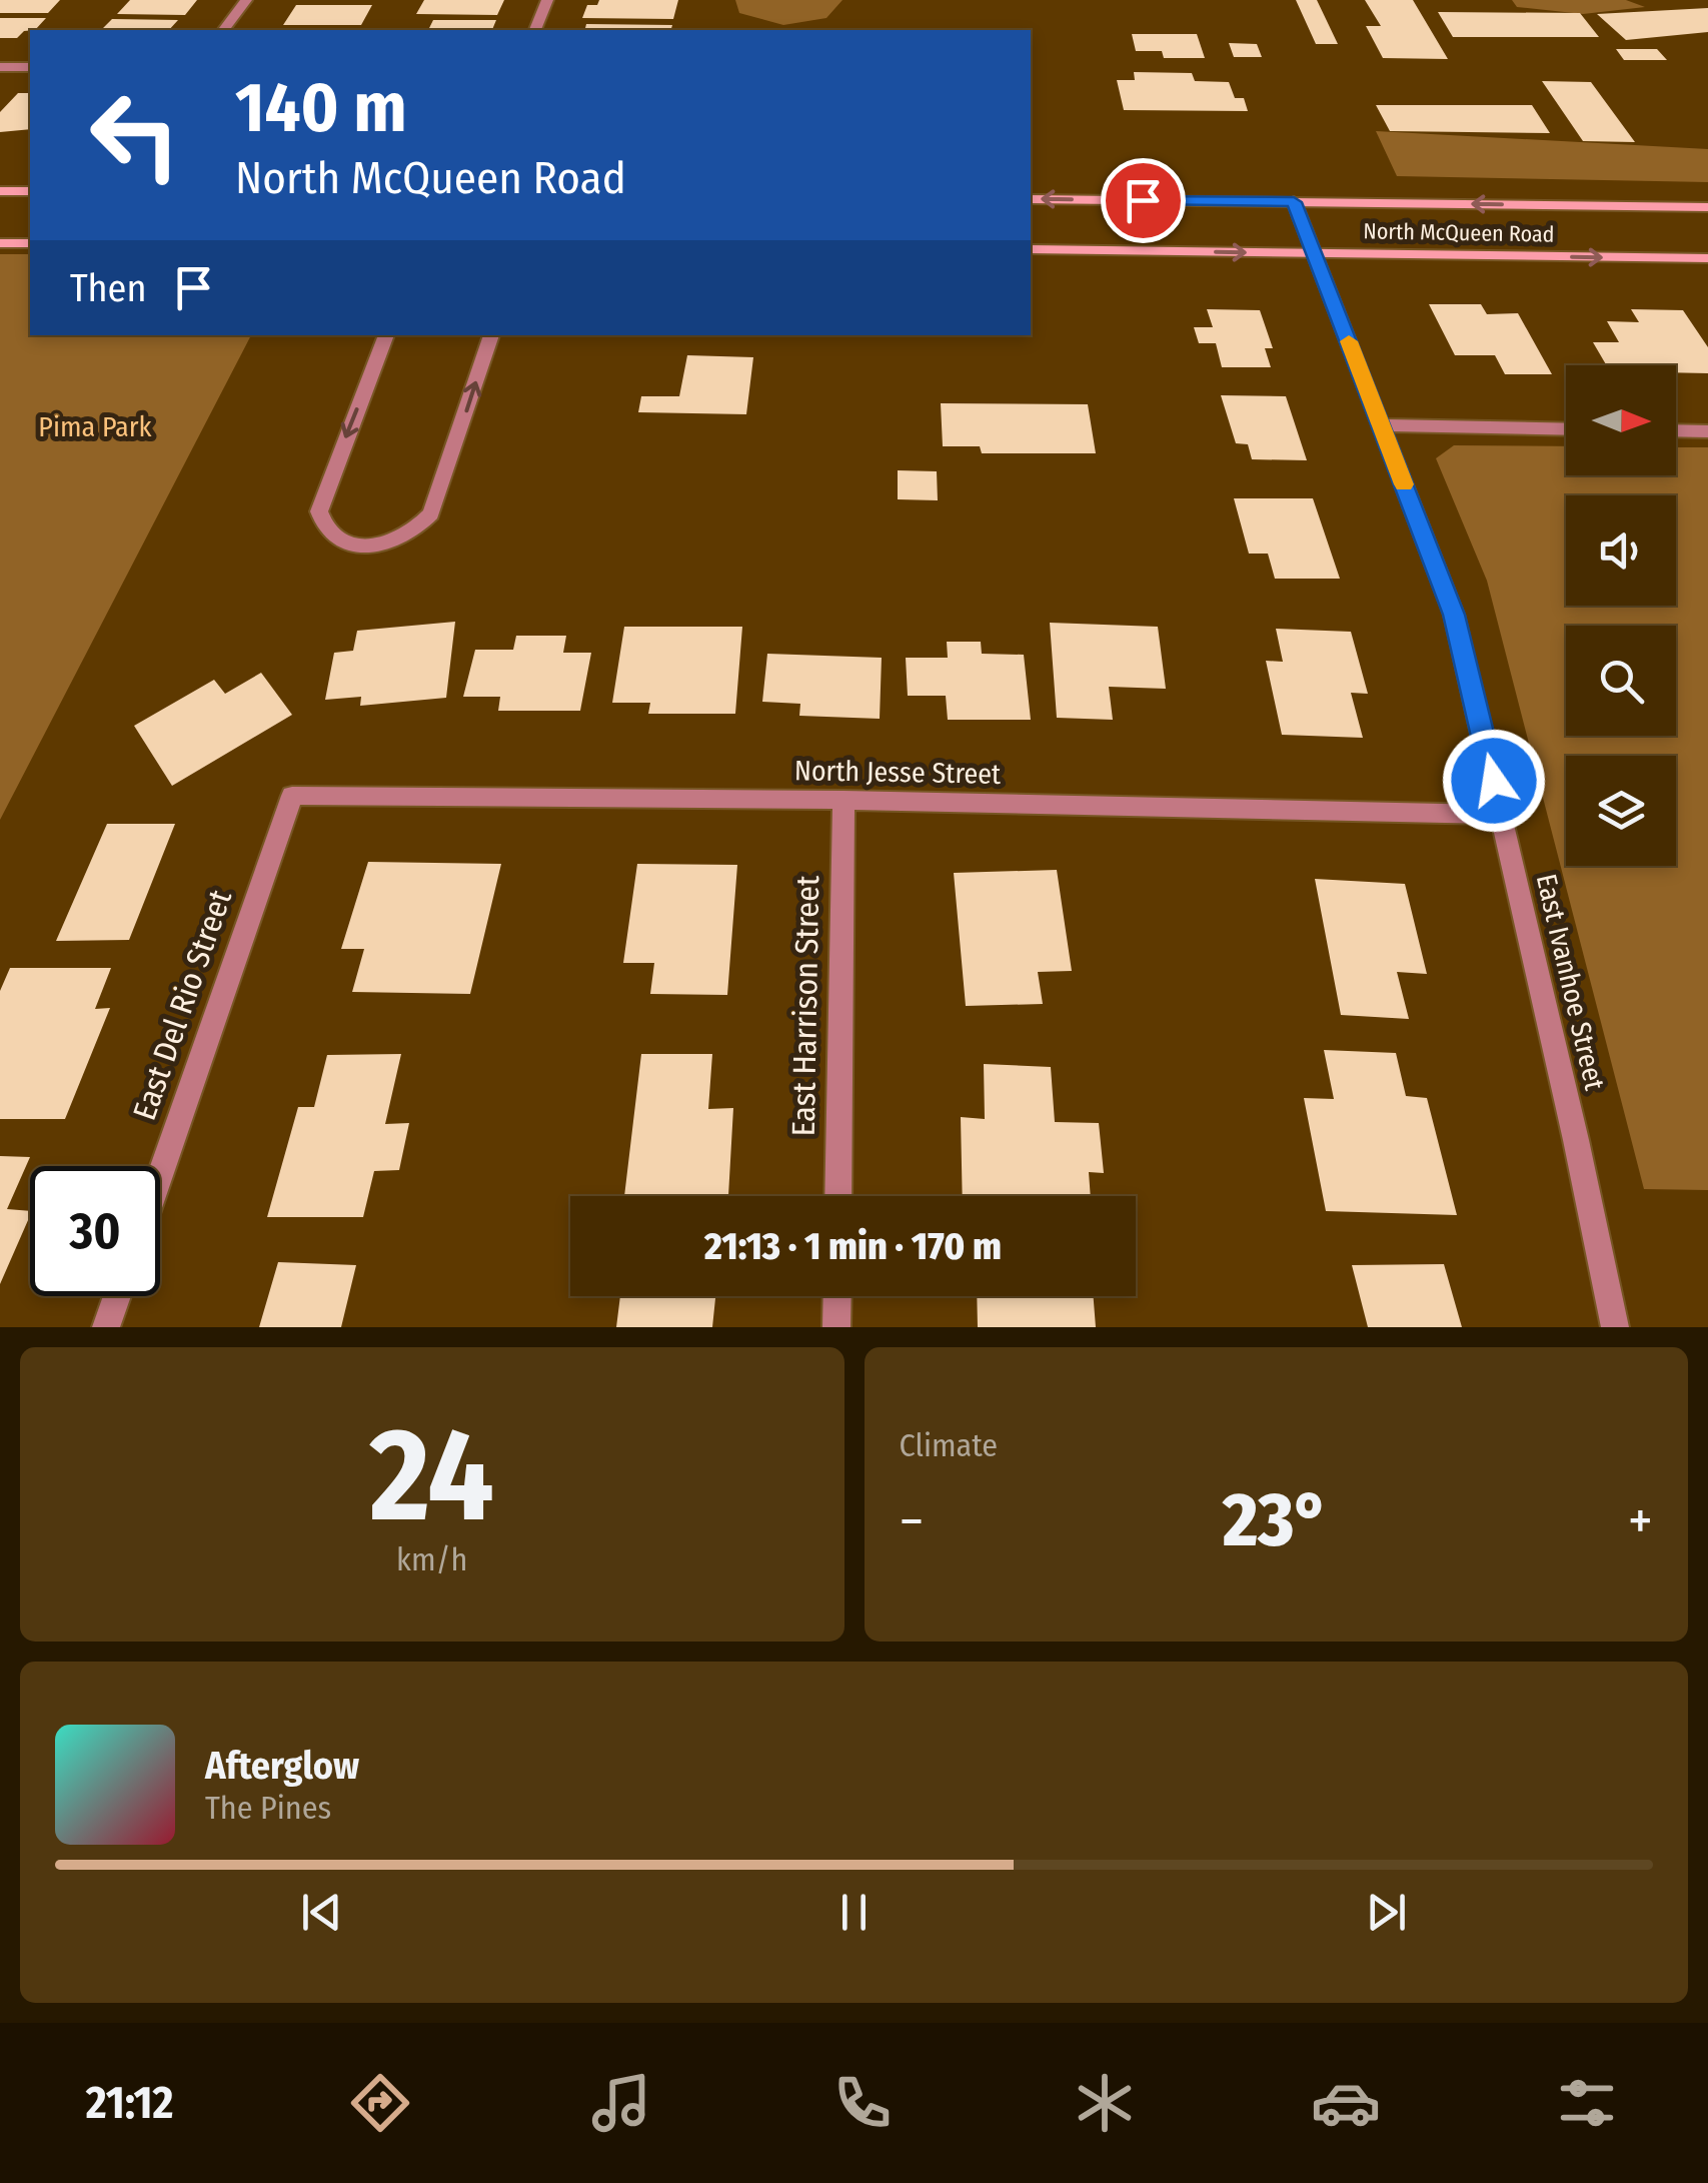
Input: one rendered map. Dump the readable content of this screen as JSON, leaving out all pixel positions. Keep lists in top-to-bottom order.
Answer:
{
  "streets": {
    "main road": ["North McQueen Road"],
    "street": [
      "North Jesse Street",
      "East Ivanhoe Street",
      "East Del Rio Street",
      "East Harrison Street"
    ]
  },
  "crossings": [
    ["North McQueen Road", "East Ivanhoe Street"],
    ["North Jesse Street", "East Ivanhoe Street"],
    ["North Jesse Street", "East Del Rio Street"],
    ["North Jesse Street", "East Harrison Street"]
  ],
  "parks": ["Pima Park"],
  "north": "right",
  "page": {
    "turn": ["140 m", "North McQueen Road"],
    "then": "Then",
    "limit": "30",
    "trip": "21:13 · 1 min · 170 m",
    "tile": [
      ["24", "km/h"],
      "Climate"
    ],
    "heat": ["−", "23°", "+"],
    "song": ["Afterglow", "The Pines"],
    "tabs": "21:12"
  }
}
